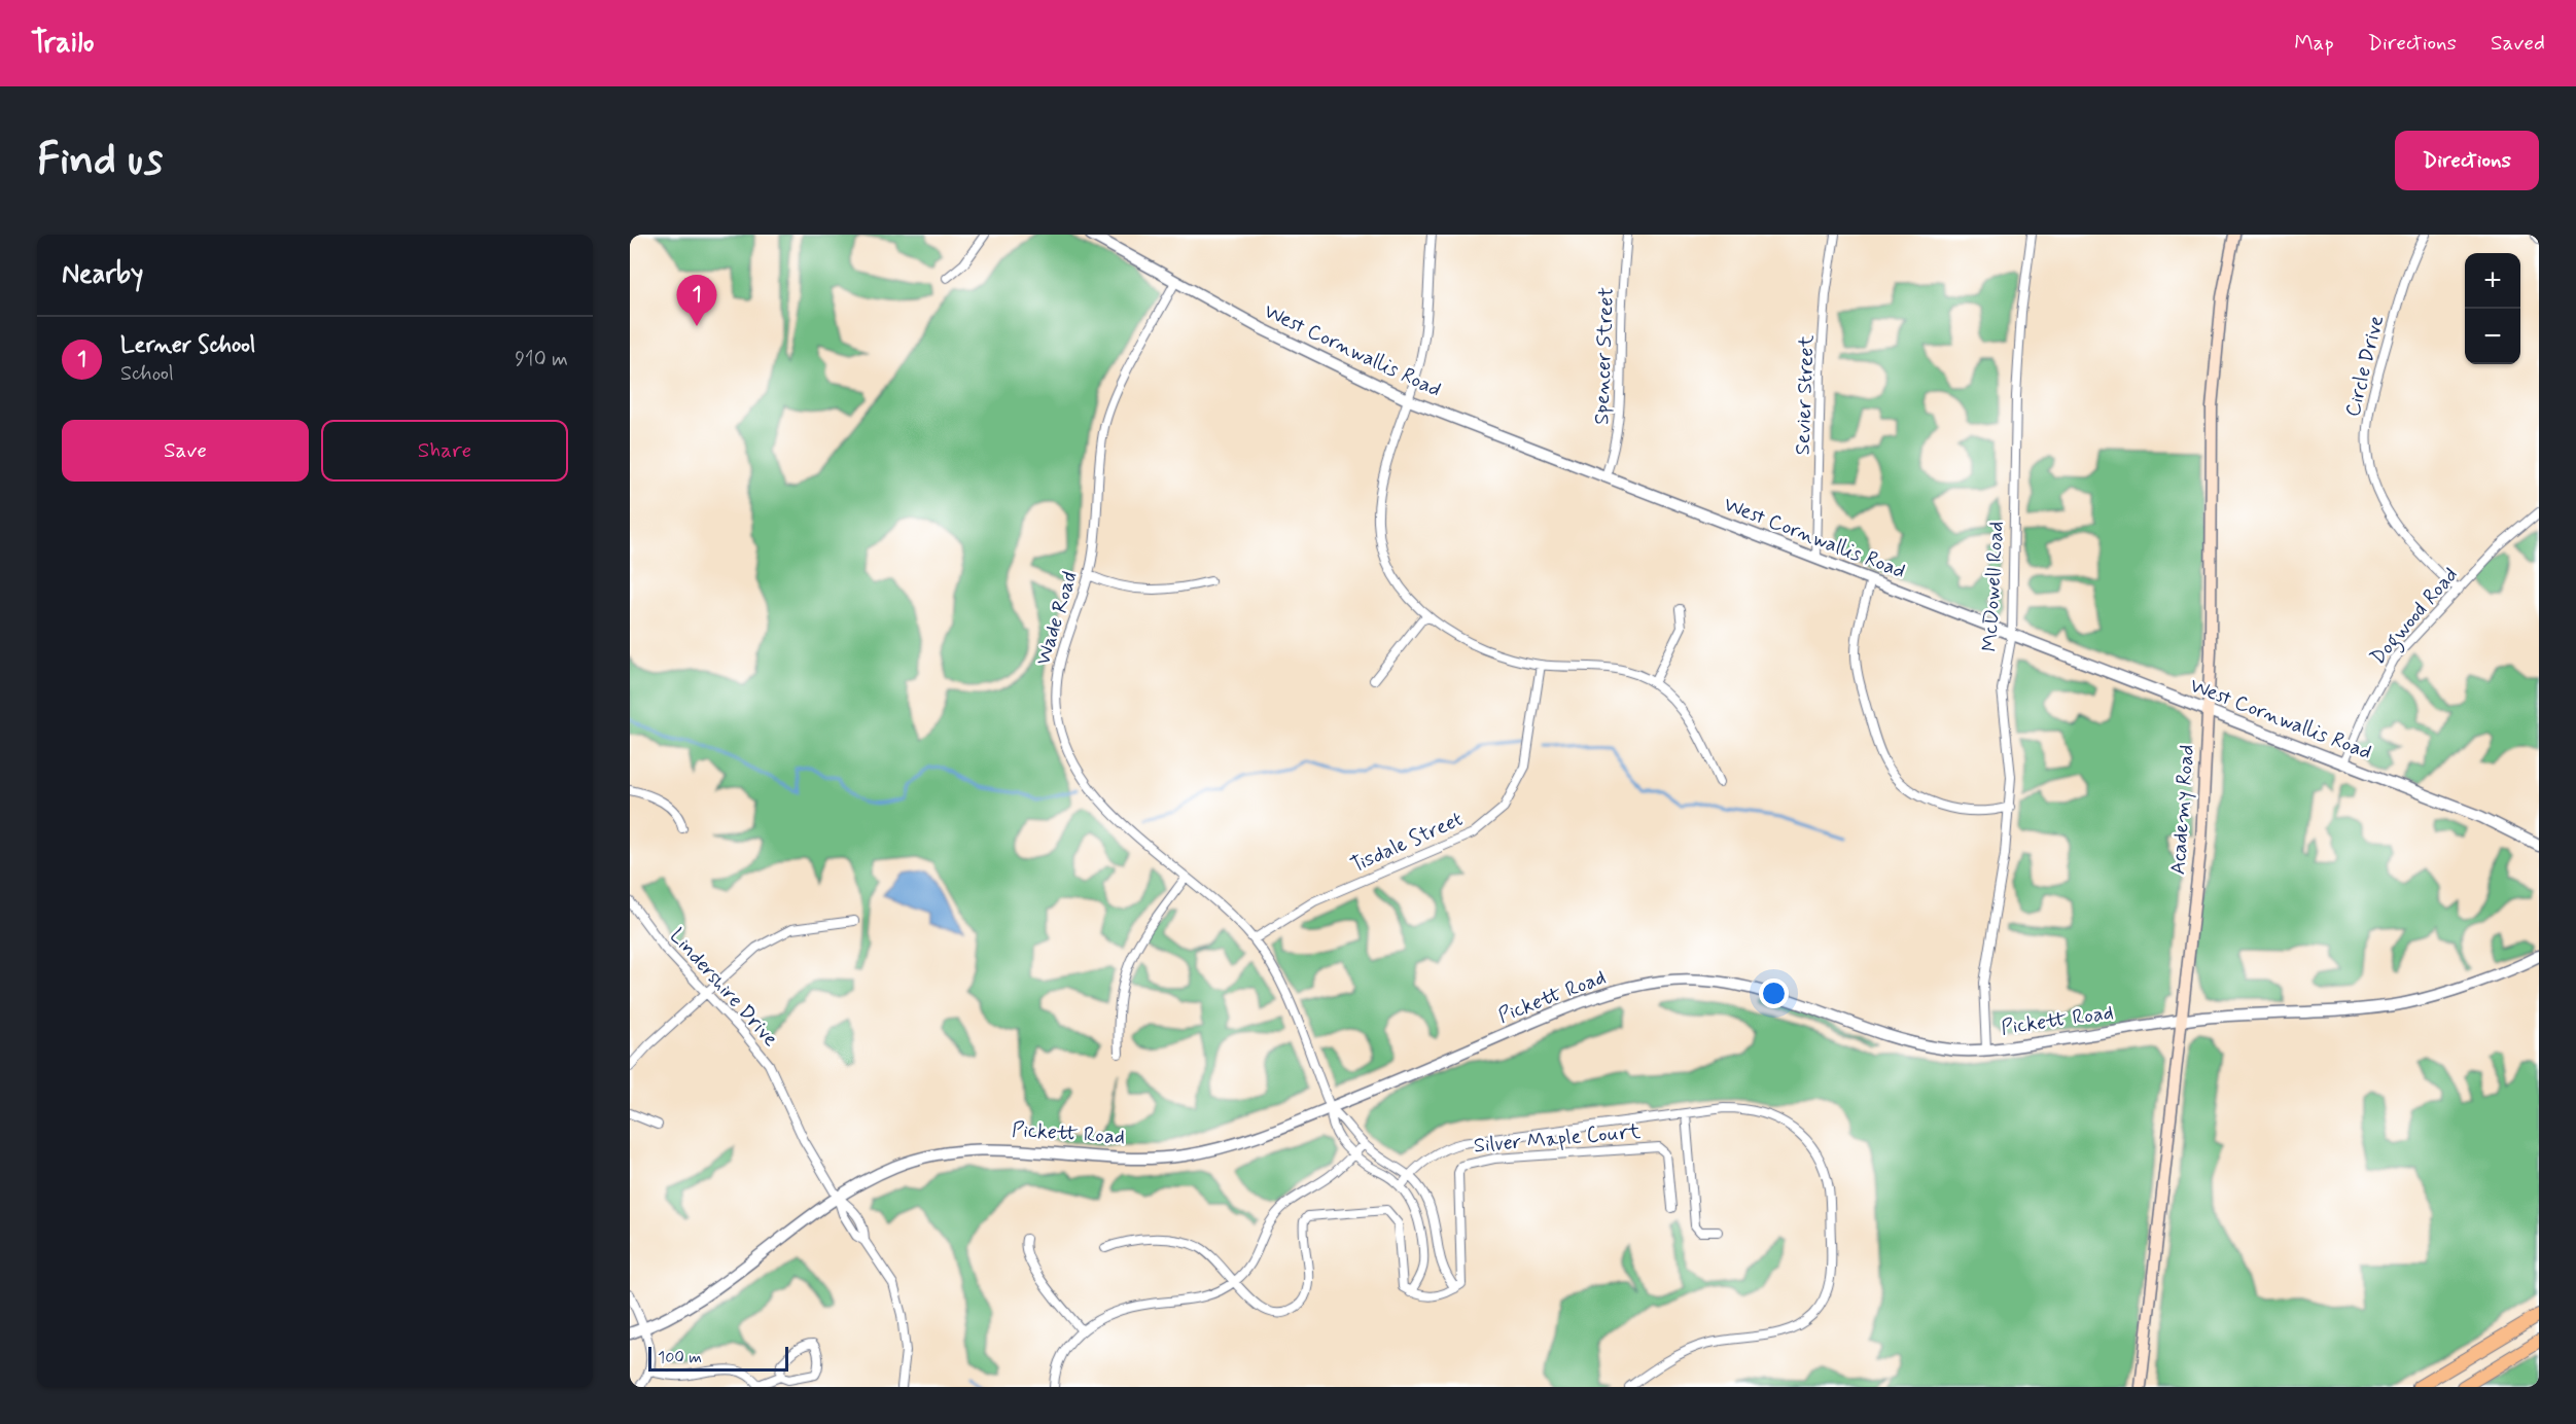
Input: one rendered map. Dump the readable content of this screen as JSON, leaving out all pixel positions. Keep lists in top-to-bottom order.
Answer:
{
  "streets": {
    "main road": ["Academy Road"],
    "street": [
      "West Cornwallis Road",
      "Spencer Street",
      "Circle Drive",
      "Sevier Street",
      "McDowell Road",
      "Dogwood Road",
      "Wade Road",
      "Tisdale Street",
      "Lindershire Drive",
      "Pickett Road",
      "Silver Maple Court"
    ]
  },
  "crossings": [
    ["West Cornwallis Road", "Spencer Street"],
    ["West Cornwallis Road", "Sevier Street"],
    ["West Cornwallis Road", "McDowell Road"],
    ["West Cornwallis Road", "Dogwood Road"],
    ["West Cornwallis Road", "Wade Road"],
    ["West Cornwallis Road", "Academy Road"],
    ["Circle Drive", "Dogwood Road"],
    ["McDowell Road", "Pickett Road"],
    ["Wade Road", "Tisdale Street"],
    ["Wade Road", "Pickett Road"],
    ["Academy Road", "Pickett Road"],
    ["Lindershire Drive", "Pickett Road"]
  ],
  "scale_bar": "100 m",
  "page": {
    "header": "Trailo",
    "nav": ["Map", "Directions", "Saved"],
    "buttons": [
      "Directions",
      ["Save", "Share"]
    ],
    "title": "Find us",
    "heading": "Nearby",
    "map_buttons": ["+", "−"],
    "pins": "1",
    "list": [
      {
        "mark": "1",
        "name": "Lerner School",
        "note": "School",
        "value": "910 m"
      }
    ],
    "scale": "100 m"
  }
}
